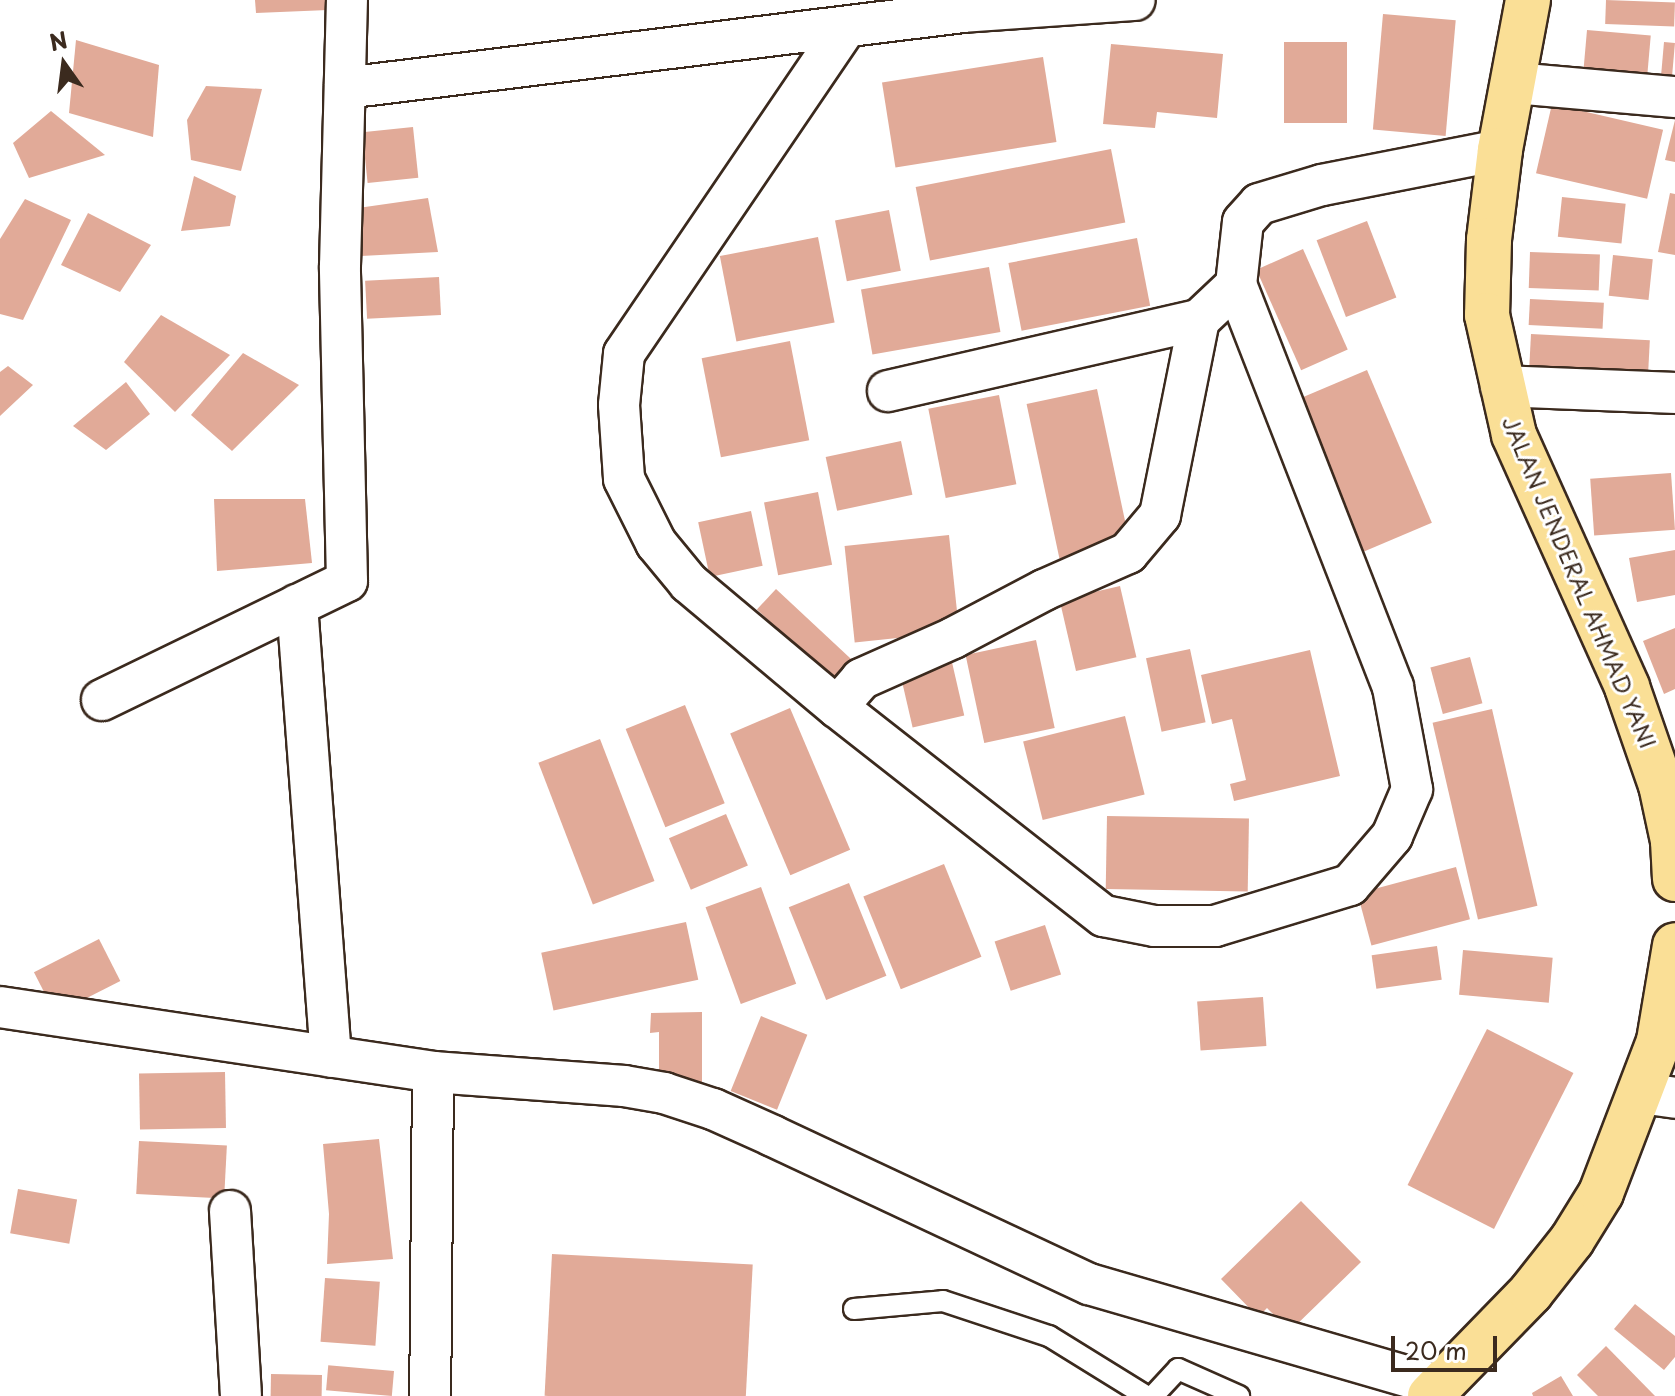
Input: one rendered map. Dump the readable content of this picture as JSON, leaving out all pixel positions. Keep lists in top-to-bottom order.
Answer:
{
  "streets": {
    "highway": ["JALAN JENDERAL AHMAD YANI"]
  },
  "scale_bar": "20 m",
  "north": "top"
}
